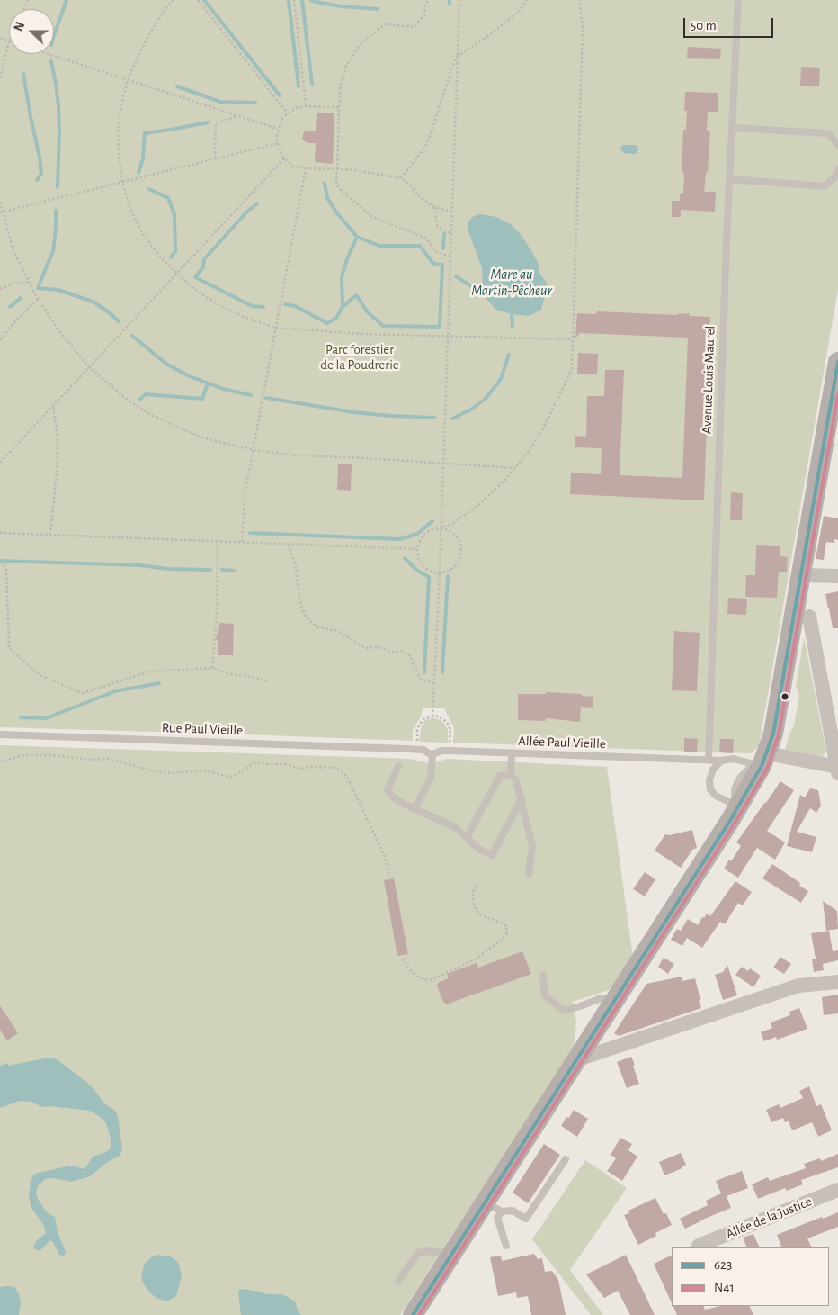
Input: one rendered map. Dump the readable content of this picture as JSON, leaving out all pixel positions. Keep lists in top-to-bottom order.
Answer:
{
  "streets": {
    "street": ["Allée de la Justice"],
    "lane": ["Avenue Louis Maurel", "Rue Paul Vieille", "Allée Paul Vieille"]
  },
  "crossings": [
    ["Avenue Louis Maurel", "Allée Paul Vieille"],
    ["Rue Paul Vieille", "Allée Paul Vieille"]
  ],
  "water": ["Mare au Martin-Pêcheur"],
  "parks": ["Parc forestier de la Poudrerie"],
  "lines": ["transit line 623", "transit line N41"],
  "legend": ["623", "N41"],
  "scale_bar": "50 m",
  "north": "left"
}
